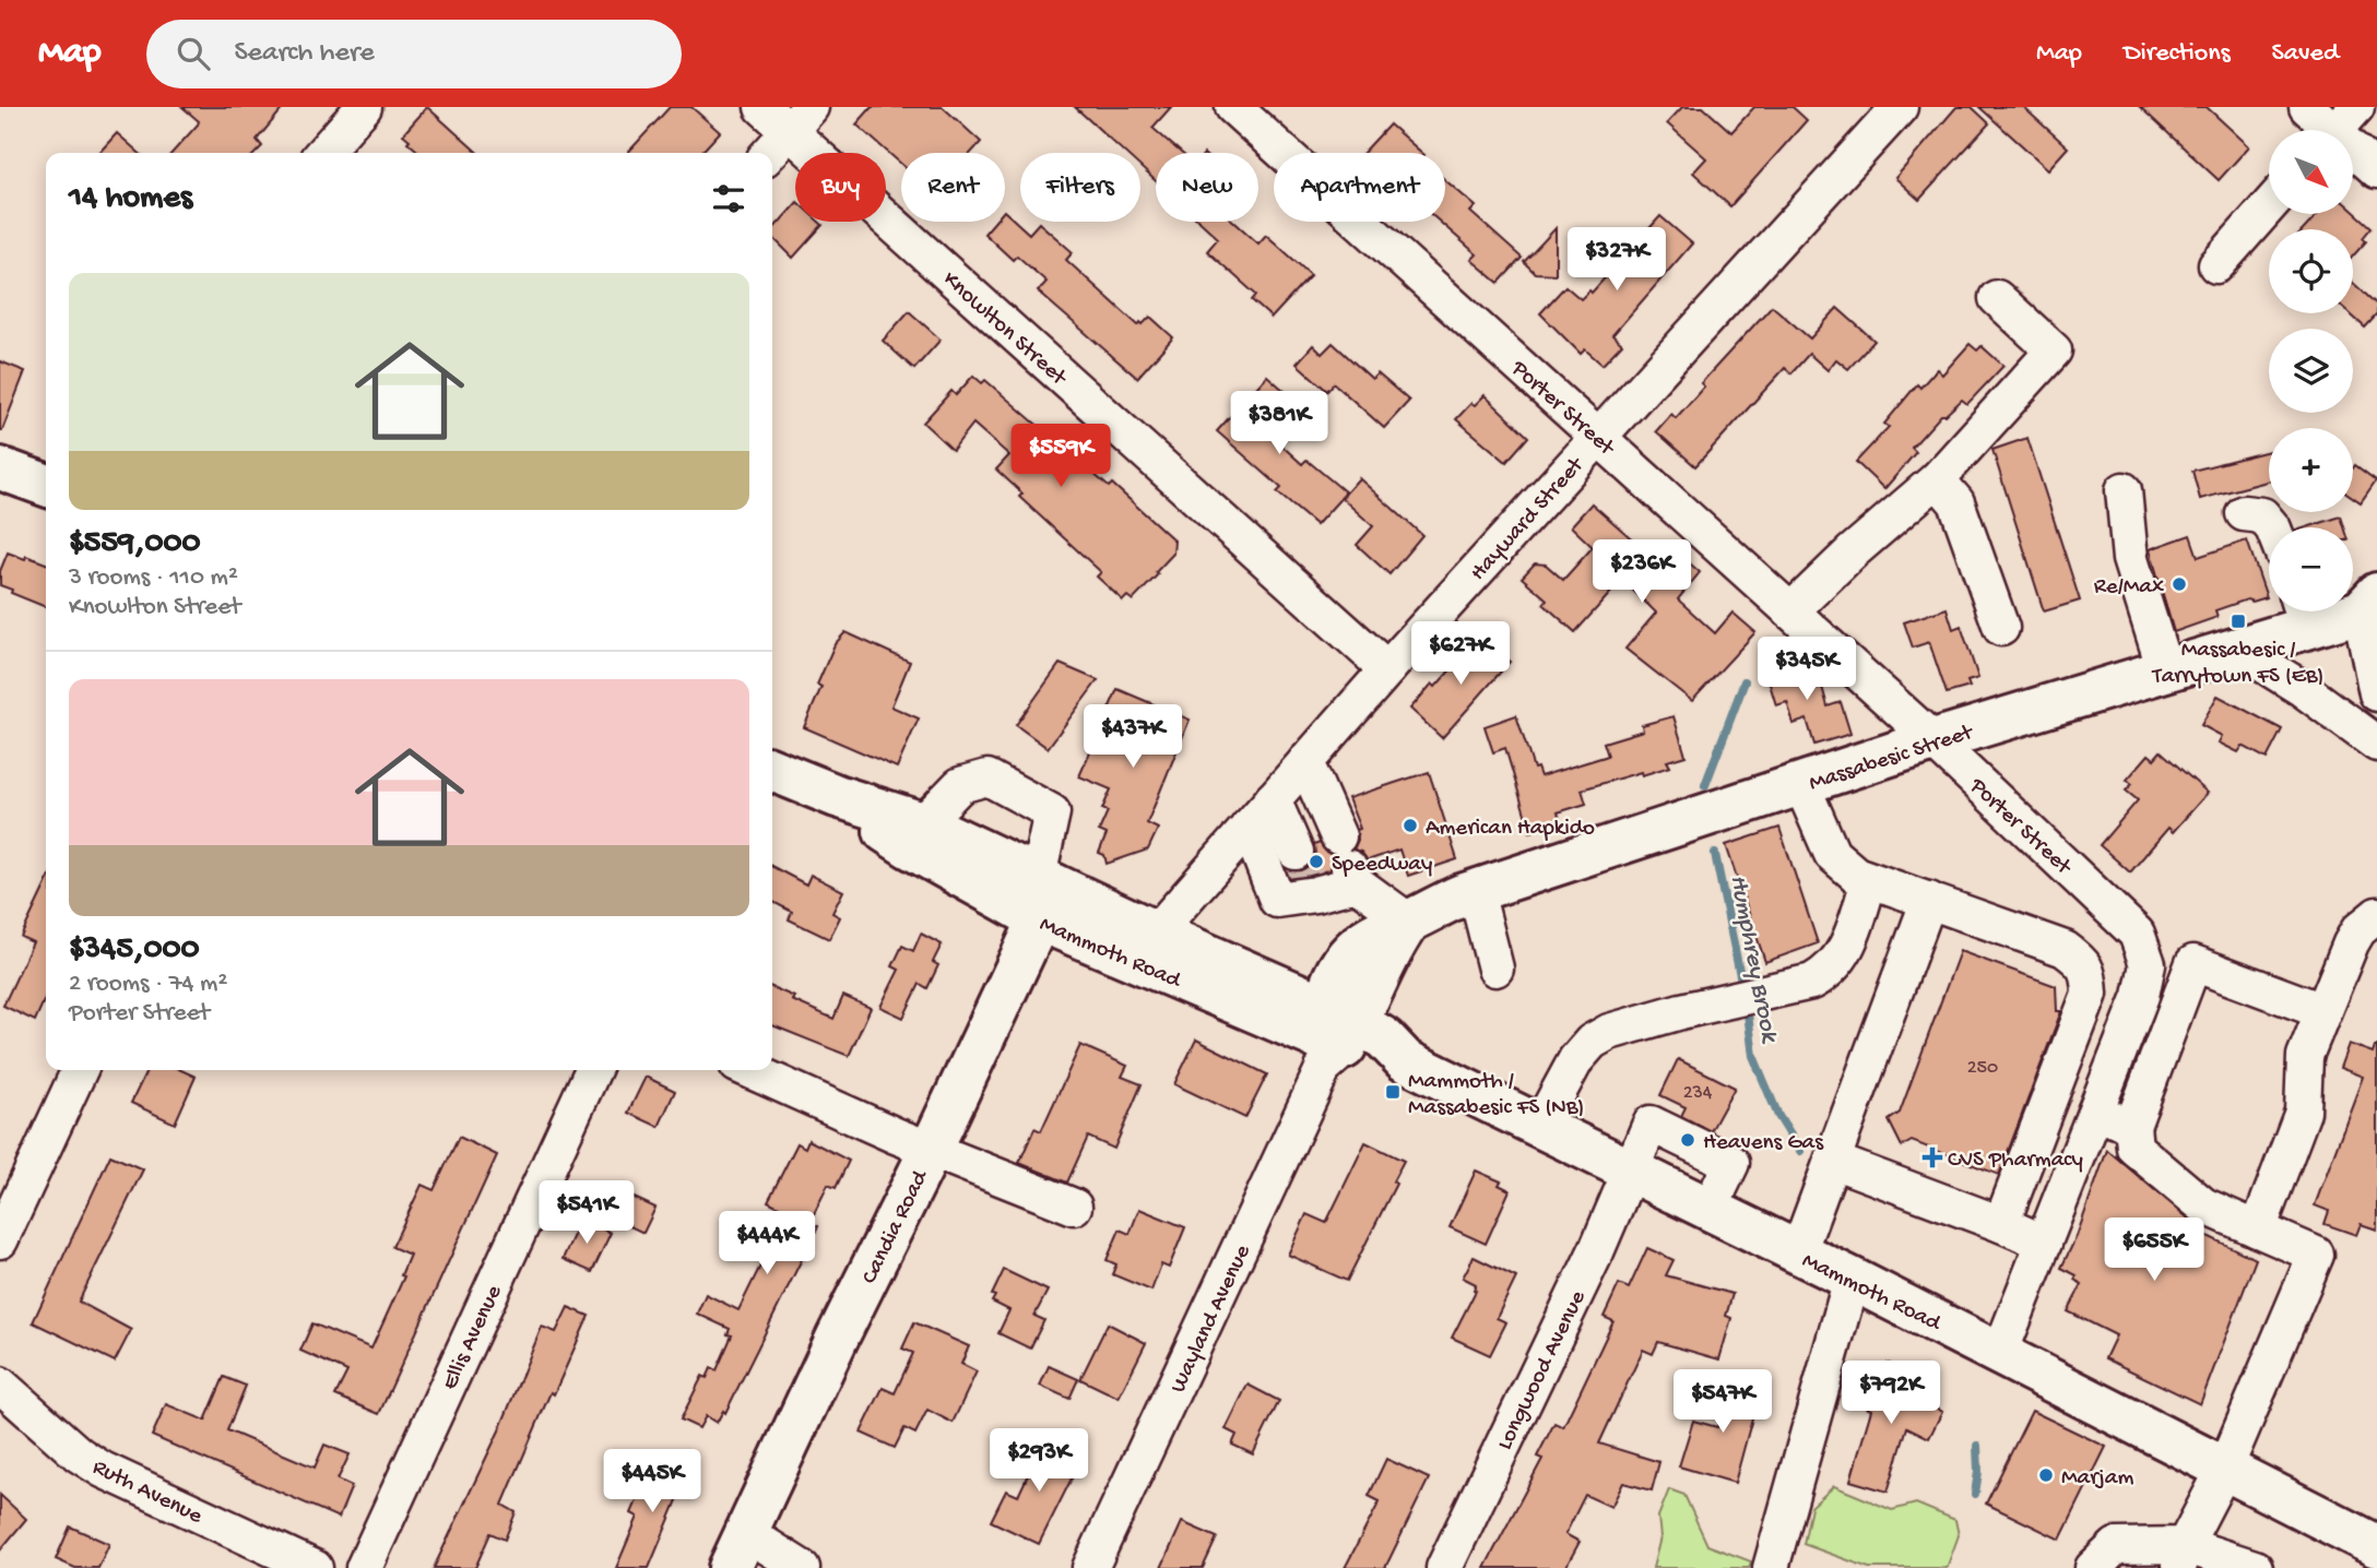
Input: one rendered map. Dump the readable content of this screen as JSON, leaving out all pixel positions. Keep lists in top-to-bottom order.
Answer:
{
  "streets": {
    "main road": ["Massabesic Street", "Mammoth Road", "Candia Road"],
    "street": [
      "Knowlton Street",
      "Porter Street",
      "Hayward Street",
      "Wayland Avenue",
      "Ellis Avenue",
      "Longwood Avenue",
      "Ruth Avenue"
    ]
  },
  "crossings": [
    ["Knowlton Street", "Hayward Street"],
    ["Porter Street", "Hayward Street"],
    ["Porter Street", "Massabesic Street"],
    ["Hayward Street", "Mammoth Road"],
    ["Massabesic Street", "Mammoth Road"],
    ["Massabesic Street", "Wayland Avenue"],
    ["Mammoth Road", "Candia Road"],
    ["Mammoth Road", "Wayland Avenue"],
    ["Mammoth Road", "Longwood Avenue"]
  ],
  "water": ["Humphrey Brook"],
  "places": {
    "other": [
      "Re/Max",
      "American Hapkido",
      "Speedway",
      "Heavens Gas",
      "Marjam"
    ],
    "transit": ["Massabesic / Tarrytown FS (EB)", "Mammoth / Massabesic FS (NB)"],
    "health": ["CVS Pharmacy"]
  },
  "house_numbers": ["250", "234"],
  "north": "bottom right",
  "page": {
    "header": "Map",
    "search": "Search here",
    "nav": ["Map", "Directions", "Saved"],
    "map_buttons": ["+", "−"],
    "chip": [
      "Buy",
      "Rent",
      "Filters",
      "New",
      "Apartment"
    ],
    "heading": "14 homes",
    "price": [
      "$327K",
      "$381K",
      "$559K",
      "$236K",
      "$627K",
      "$345K",
      "$437K",
      "$541K",
      "$444K",
      "$655K",
      "$792K",
      "$547K",
      "$293K",
      "$445K"
    ],
    "list": [
      {
        "name": "$559,000",
        "note": "3 rooms · 110 m² · Knowlton Street"
      },
      {
        "name": "$345,000",
        "note": "2 rooms · 74 m² · Porter Street"
      }
    ]
  }
}
